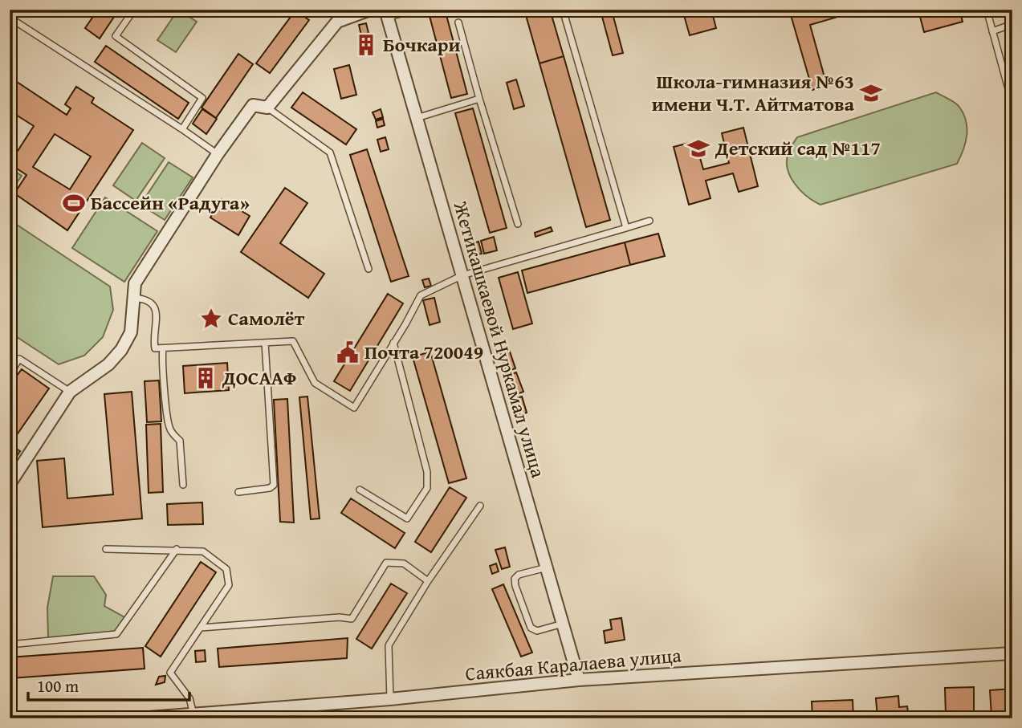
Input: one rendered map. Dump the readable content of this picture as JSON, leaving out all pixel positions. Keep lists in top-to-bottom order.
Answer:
{
  "streets": {
    "street": ["Жетикашкаевой Нуркамал улица", "Саякбая Каралаева улица"]
  },
  "crossings": [
    ["Жетикашкаевой Нуркамал улица", "Саякбая Каралаева улица"]
  ],
  "places": {
    "building": ["Бочкари", "ДОСААФ"],
    "school or university": ["Школа-гимназия №63 имени Ч.Т. Айтматова", "Детский сад №117"],
    "sports": ["Бассейн «Радуга»"],
    "place": ["Самолёт"],
    "public building": ["Почта 720049"]
  },
  "scale_bar": "100 m"
}
